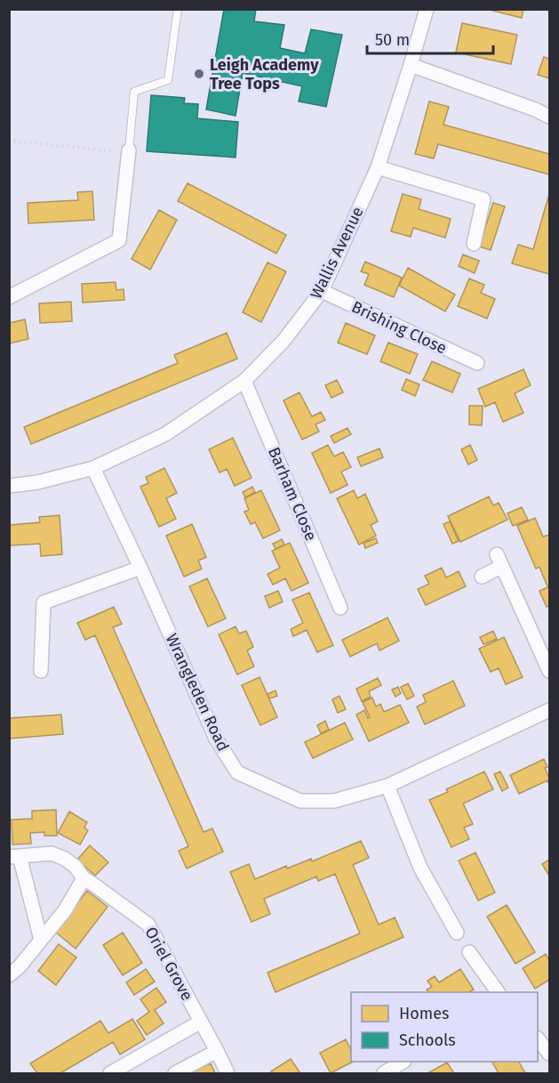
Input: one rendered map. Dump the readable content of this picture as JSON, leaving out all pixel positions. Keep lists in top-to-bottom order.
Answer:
{
  "streets": {
    "street": [
      "Wallis Avenue",
      "Brishing Close",
      "Barham Close",
      "Wrangleden Road",
      "Oriel Grove"
    ]
  },
  "crossings": [
    ["Wallis Avenue", "Brishing Close"],
    ["Wallis Avenue", "Barham Close"],
    ["Wallis Avenue", "Wrangleden Road"]
  ],
  "places": ["Leigh Academy Tree Tops"],
  "legend": ["Homes", "Schools"],
  "scale_bar": "50 m"
}
